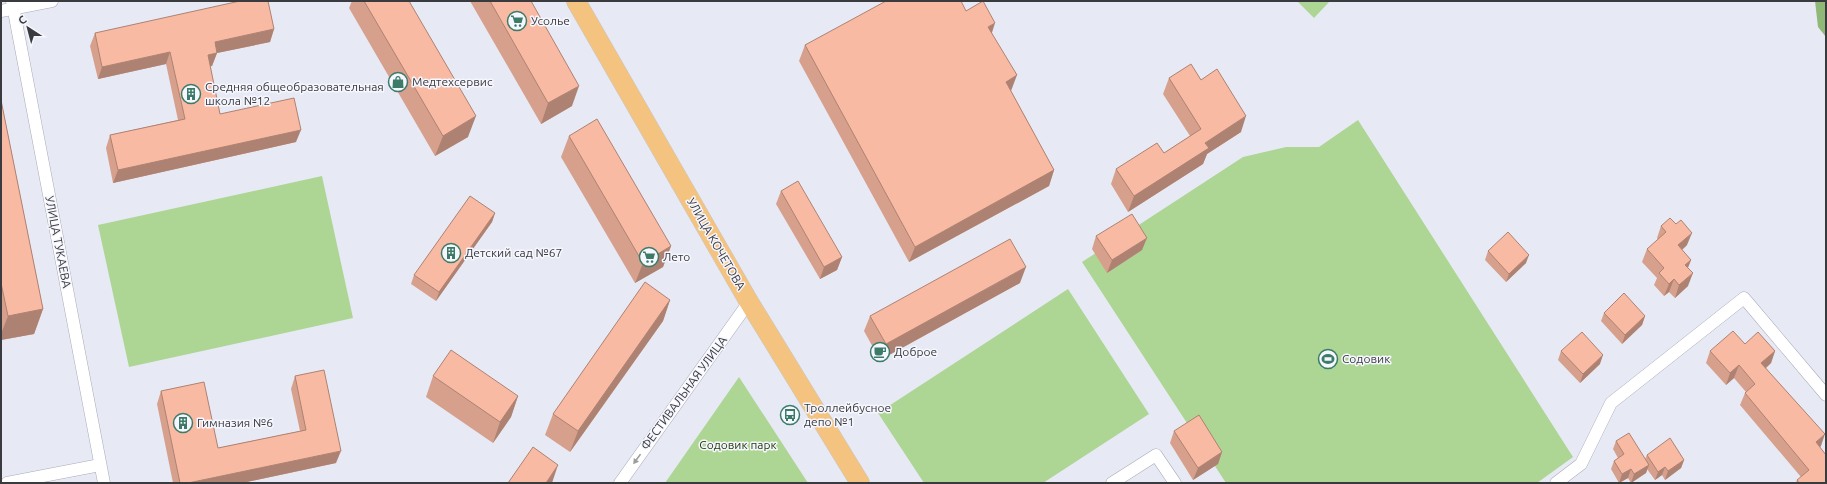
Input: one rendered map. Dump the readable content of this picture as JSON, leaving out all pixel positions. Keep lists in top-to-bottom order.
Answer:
{
  "streets": {
    "main road": ["УЛИЦА КОЧЕТОВА"],
    "street": ["УЛИЦА ТУКАЕВА", "ФЕСТИВАЛЬНАЯ УЛИЦА"]
  },
  "crossings": [
    ["УЛИЦА КОЧЕТОВА", "ФЕСТИВАЛЬНАЯ УЛИЦА"]
  ],
  "one_way": ["ФЕСТИВАЛЬНАЯ УЛИЦА"],
  "parks": ["Содовик парк"],
  "places": {
    "supermarket": ["Усолье", "Лето"],
    "shop": ["Медтехсервис"],
    "building": ["Средняя общеобразовательная школа №12", "Детский сад №67", "Гимназия №6"],
    "cafe": ["Доброе"],
    "sports": ["Содовик"],
    "bus stop": ["Троллейбусное депо №1"]
  },
  "north": "top left"
}
